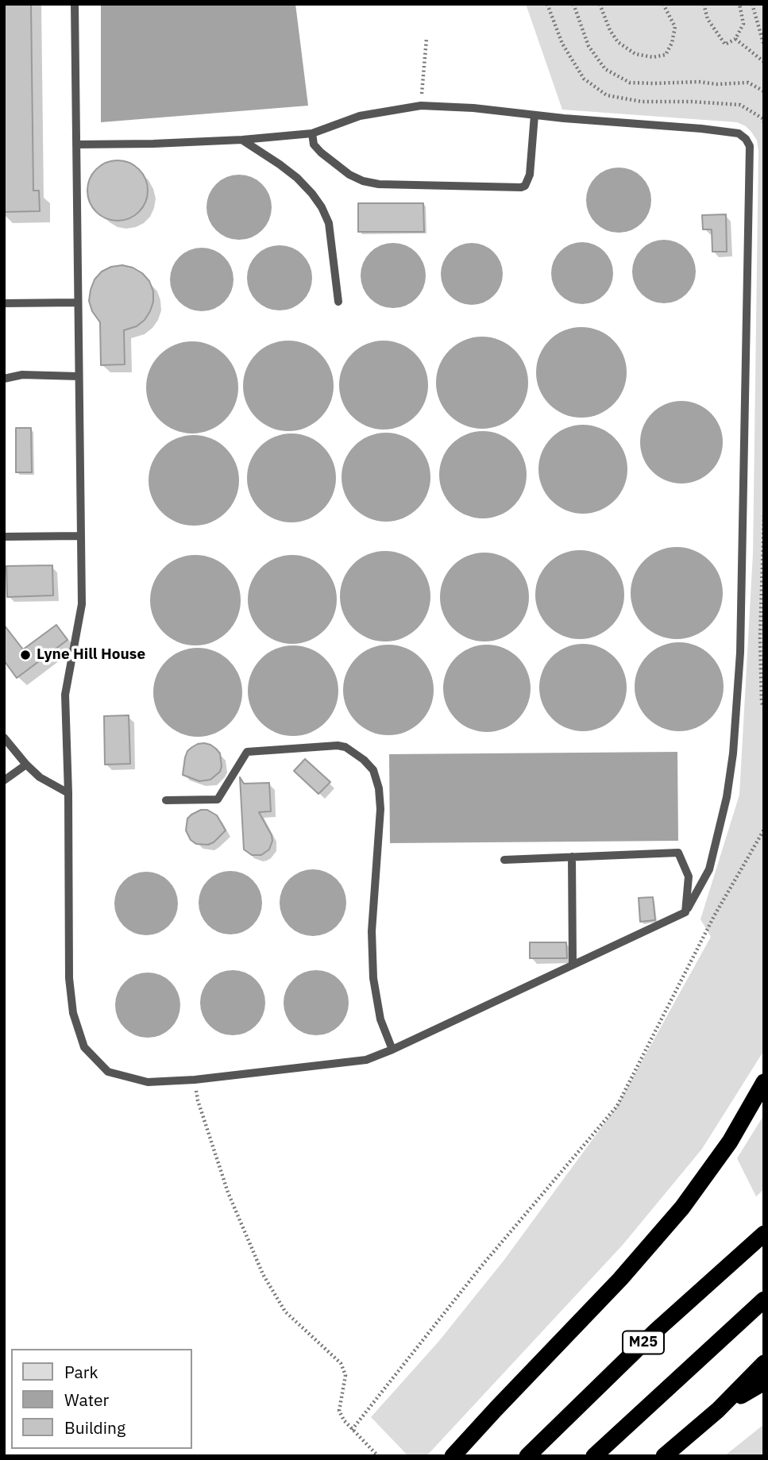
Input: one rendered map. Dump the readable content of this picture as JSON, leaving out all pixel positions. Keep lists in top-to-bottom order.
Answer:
{
  "streets": {
    "highway": ["M25"]
  },
  "places": ["Lyne Hill House"],
  "legend": ["Park", "Water", "Building"]
}
